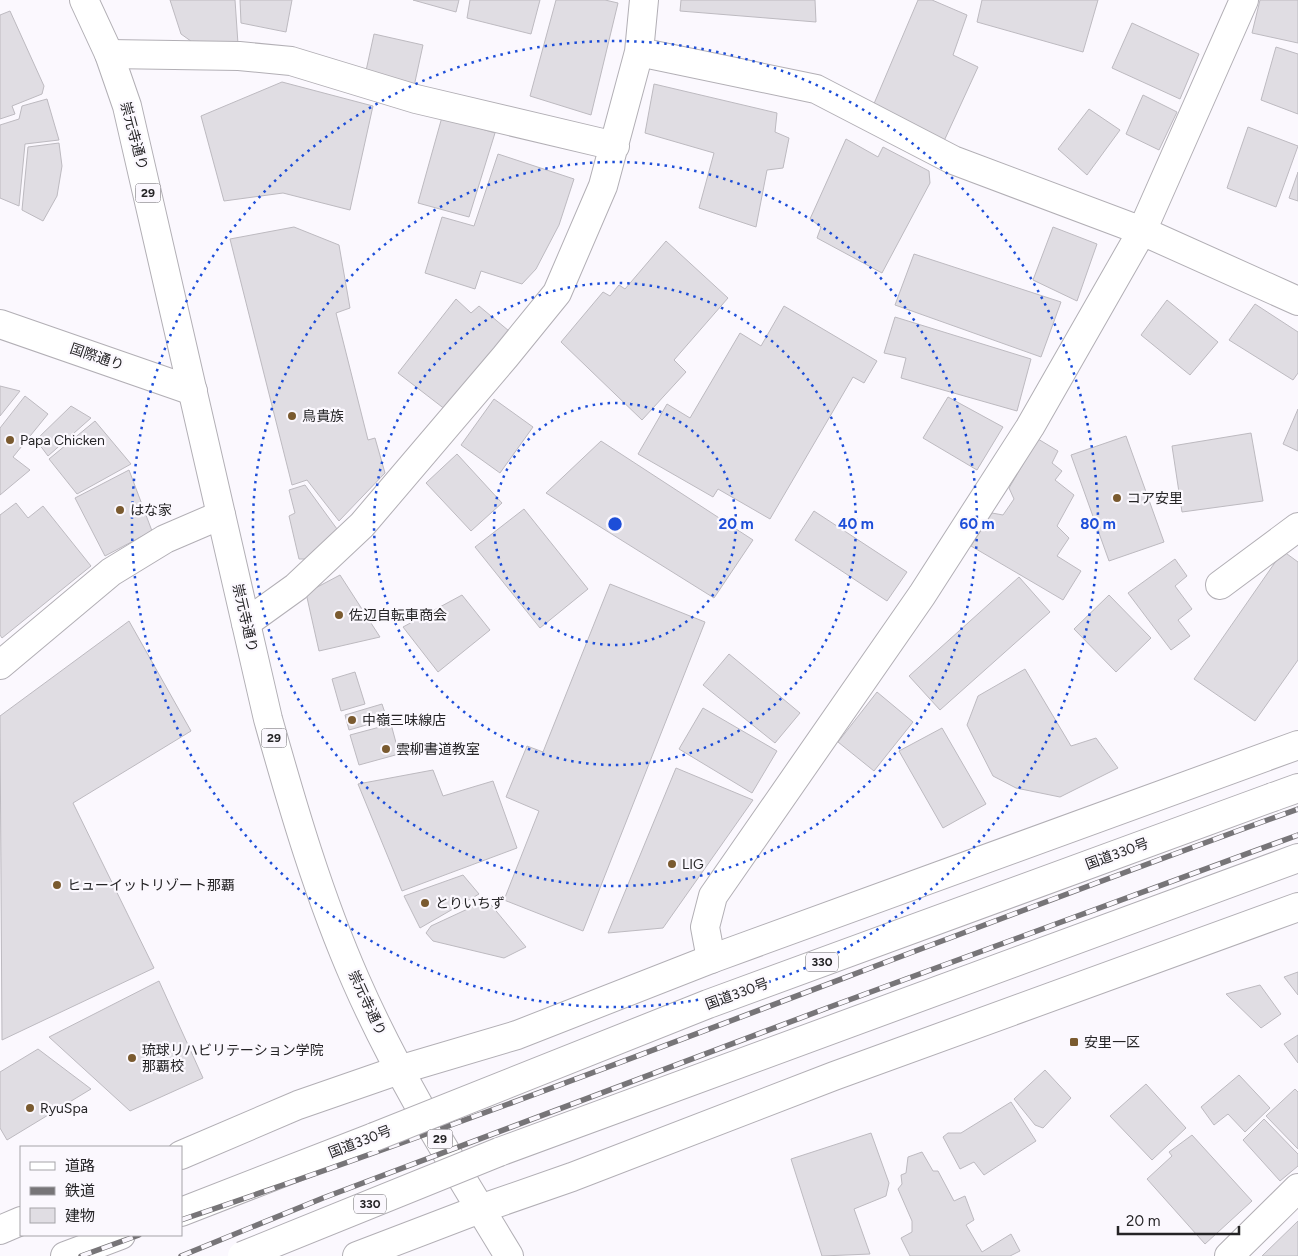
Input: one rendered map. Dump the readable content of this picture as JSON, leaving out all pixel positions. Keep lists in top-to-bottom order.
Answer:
{
  "streets": {
    "main road": [
      "崇元寺通り",
      "29",
      "国際通り",
      "国道330号",
      "330"
    ]
  },
  "crossings": [
    ["崇元寺通り", "29"],
    ["崇元寺通り", "国際通り"]
  ],
  "places": {
    "other": [
      "鳥貴族",
      "Papa Chicken",
      "コア安里",
      "はな家",
      "佐辺自転車商会",
      "中嶺三味線店",
      "雲柳書道教室",
      "LIG",
      "ヒューイットリゾート那覇",
      "とりいちず",
      "琉球リハビリテーション学院 那覇校",
      "RyuSpa"
    ],
    "transit": ["安里一区"]
  },
  "legend": ["道路", "鉄道", "建物"],
  "scale_bar": "20 m",
  "rings": [
    "20 m",
    "40 m",
    "60 m",
    "80 m"
  ]
}
